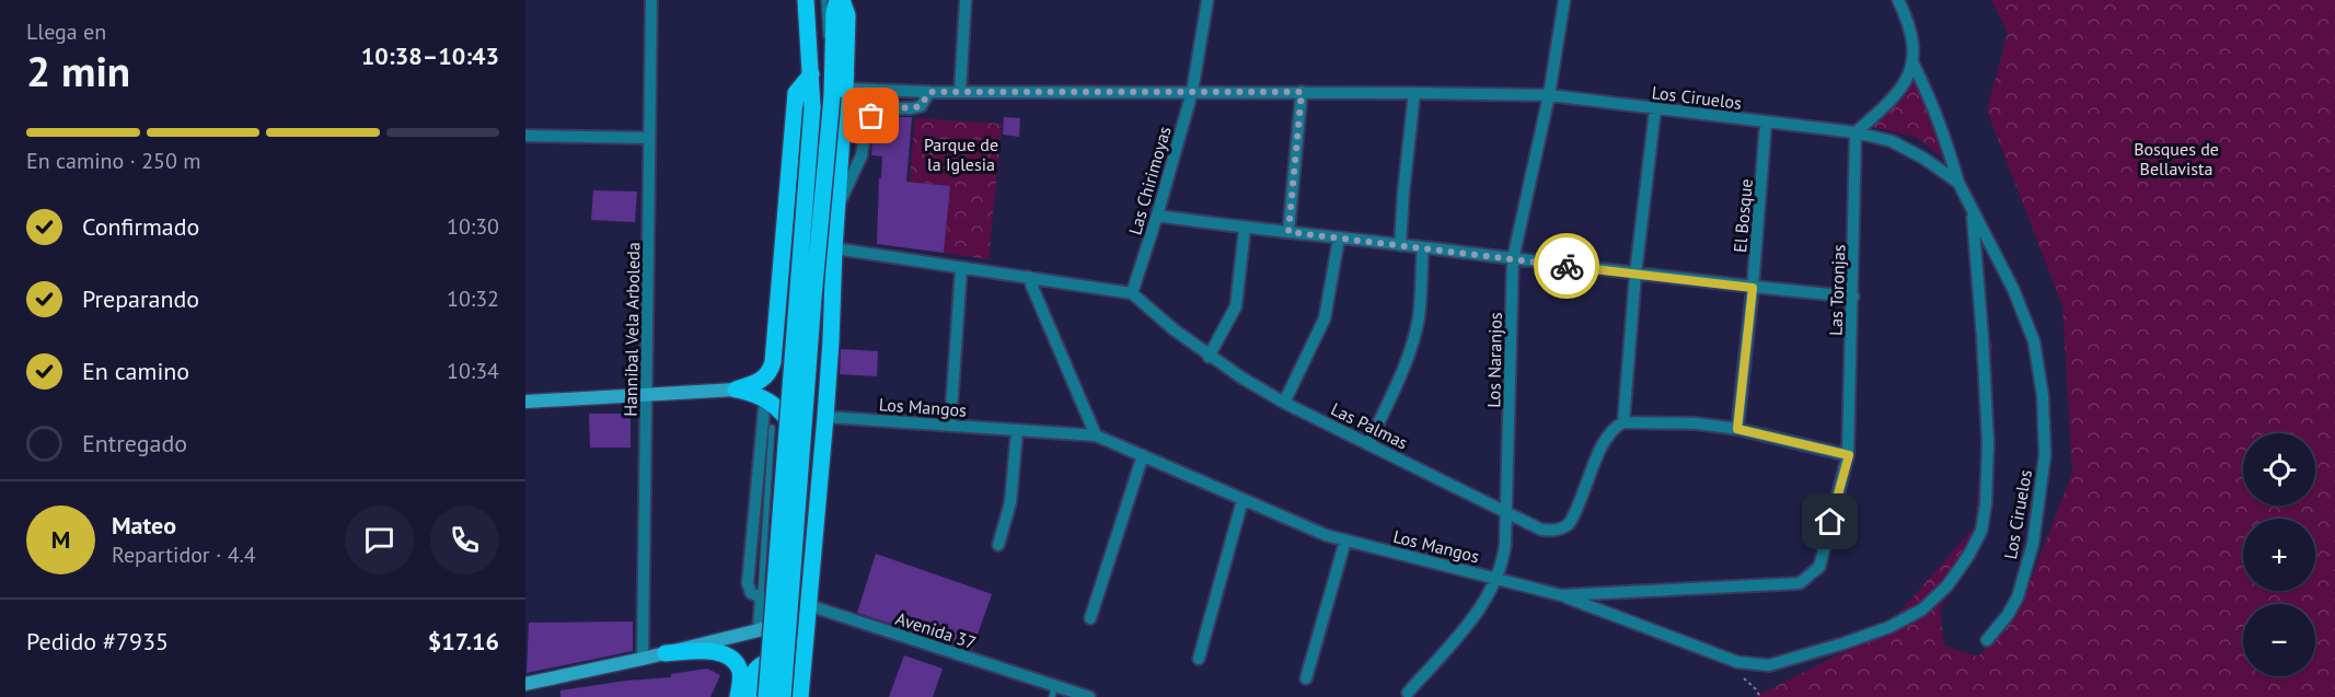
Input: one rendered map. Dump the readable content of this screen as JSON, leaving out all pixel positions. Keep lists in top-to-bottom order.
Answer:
{
  "streets": {
    "street": [
      "Los Ciruelos",
      "Las Chirimoyas",
      "El Bosque",
      "Las Toronjas",
      "Hannibal Vela Arboleda",
      "Los Naranjos",
      "Los Mangos",
      "Las Palmas",
      "Avenida 37"
    ]
  },
  "crossings": [
    ["Los Ciruelos", "Las Chirimoyas"],
    ["Los Ciruelos", "El Bosque"],
    ["Los Ciruelos", "Las Toronjas"],
    ["Los Ciruelos", "Los Naranjos"],
    ["Las Chirimoyas", "Las Palmas"],
    ["Las Toronjas", "Los Mangos"],
    ["Los Naranjos", "Los Mangos"],
    ["Los Naranjos", "Las Palmas"]
  ],
  "parks": ["Parque de la Iglesia", "Bosques de Bellavista"],
  "page": {
    "heading": ["2 min", "Llega en", "10:38–10:43"],
    "panel": [
      "Mateo",
      "Repartidor · 4.4",
      "Pedido #7935",
      "$17.16"
    ],
    "bar": "En camino · 250 m",
    "list": [
      ["Confirmado", "10:30"],
      ["Preparando", "10:32"],
      ["En camino", "10:34"],
      "Entregado"
    ],
    "map_buttons": ["+", "−"],
    "round": "M"
  }
}
